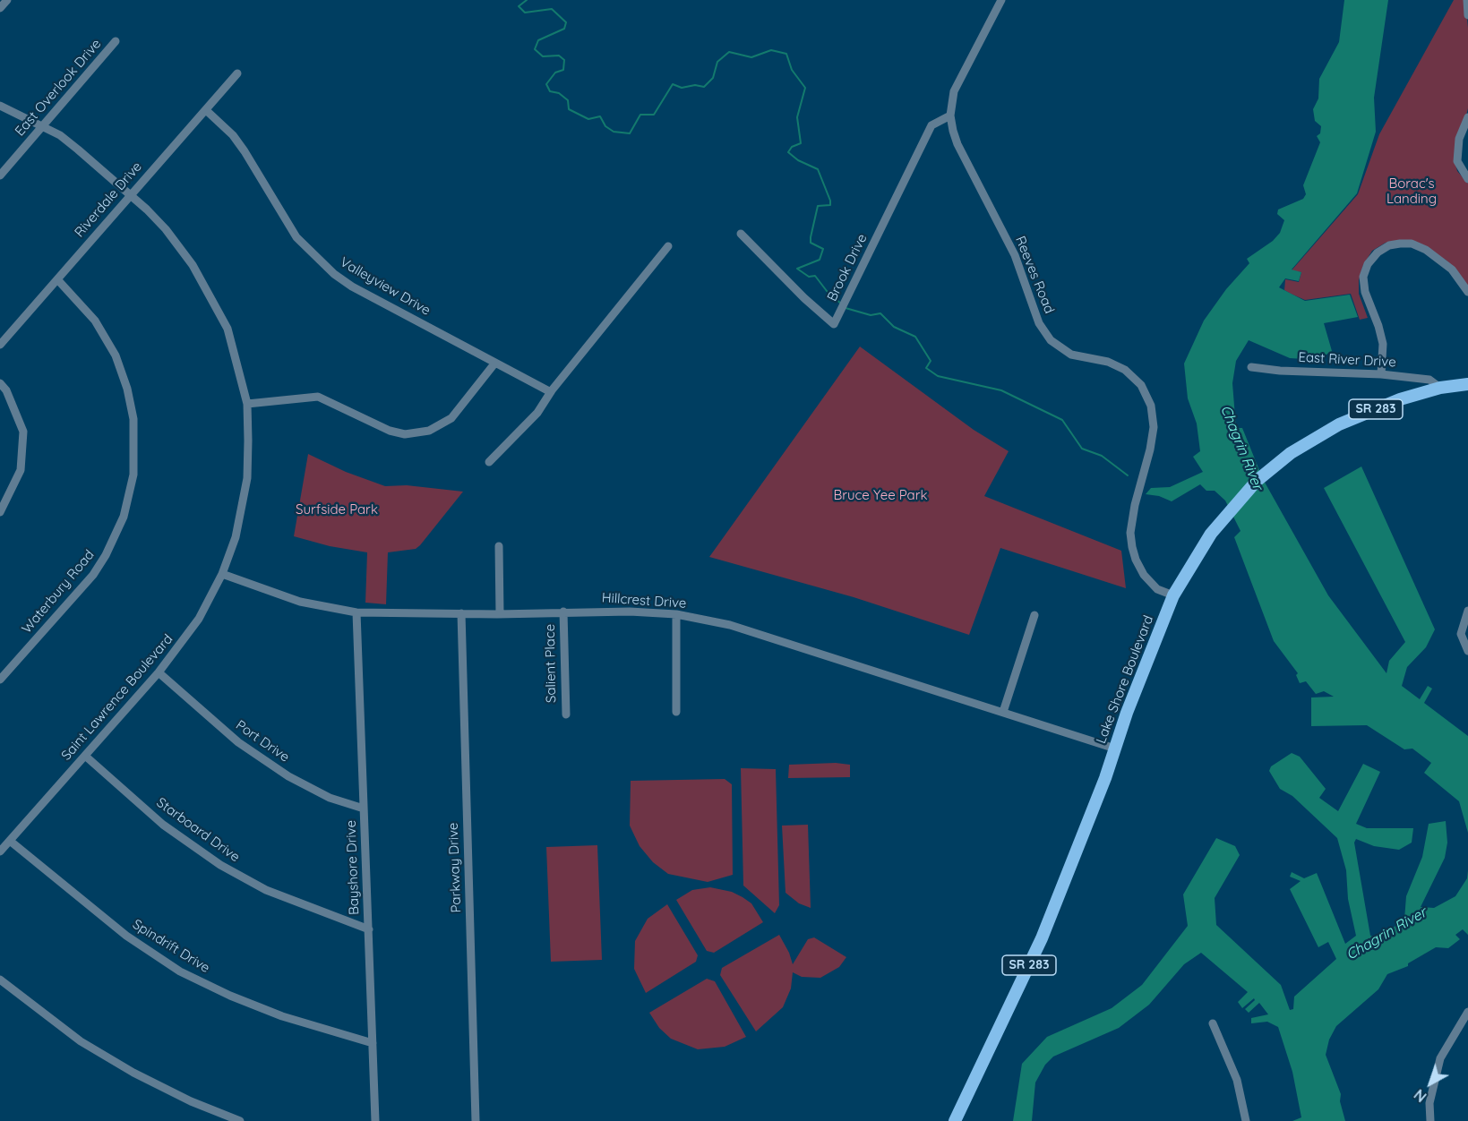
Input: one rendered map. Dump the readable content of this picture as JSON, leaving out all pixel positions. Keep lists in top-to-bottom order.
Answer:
{
  "streets": {
    "main road": ["SR 283", "Lake Shore Boulevard"],
    "street": [
      "East Overlook Drive",
      "Riverdale Drive",
      "Brook Drive",
      "Reeves Road",
      "Valleyview Drive",
      "East River Drive",
      "Waterbury Road",
      "Hillcrest Drive",
      "Salient Place",
      "Saint Lawrence Boulevard",
      "Port Drive",
      "Starboard Drive",
      "Bayshore Drive",
      "Parkway Drive",
      "Spindrift Drive"
    ]
  },
  "crossings": [
    ["East Overlook Drive", "Saint Lawrence Boulevard"],
    ["Riverdale Drive", "Valleyview Drive"],
    ["Riverdale Drive", "Waterbury Road"],
    ["Riverdale Drive", "Saint Lawrence Boulevard"],
    ["Brook Drive", "Reeves Road"],
    ["Reeves Road", "Lake Shore Boulevard"],
    ["East River Drive", "Lake Shore Boulevard"],
    ["Hillcrest Drive", "Salient Place"],
    ["Hillcrest Drive", "Lake Shore Boulevard"],
    ["Hillcrest Drive", "Saint Lawrence Boulevard"],
    ["Hillcrest Drive", "Bayshore Drive"],
    ["Hillcrest Drive", "Parkway Drive"],
    ["Saint Lawrence Boulevard", "Port Drive"],
    ["Saint Lawrence Boulevard", "Starboard Drive"],
    ["Saint Lawrence Boulevard", "Spindrift Drive"],
    ["Port Drive", "Bayshore Drive"],
    ["Starboard Drive", "Bayshore Drive"],
    ["Bayshore Drive", "Spindrift Drive"]
  ],
  "water": ["Chagrin River"],
  "parks": ["Borac's Landing", "Bruce Yee Park", "Surfside Park"],
  "north": "bottom left"
}
